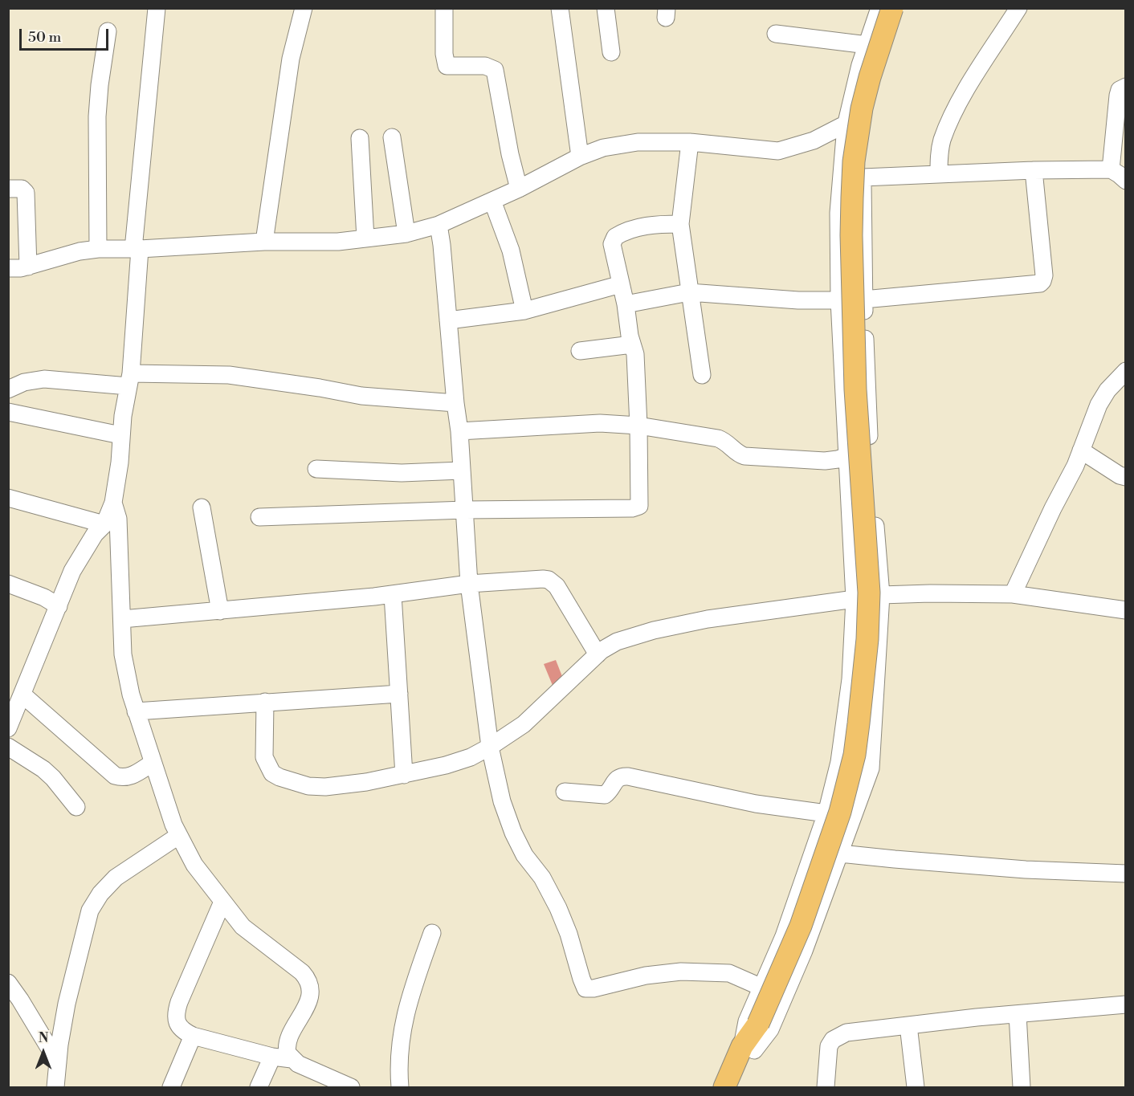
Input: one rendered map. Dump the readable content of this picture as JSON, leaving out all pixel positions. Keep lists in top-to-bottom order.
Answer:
{
  "scale_bar": "50 m",
  "north": "top"
}
